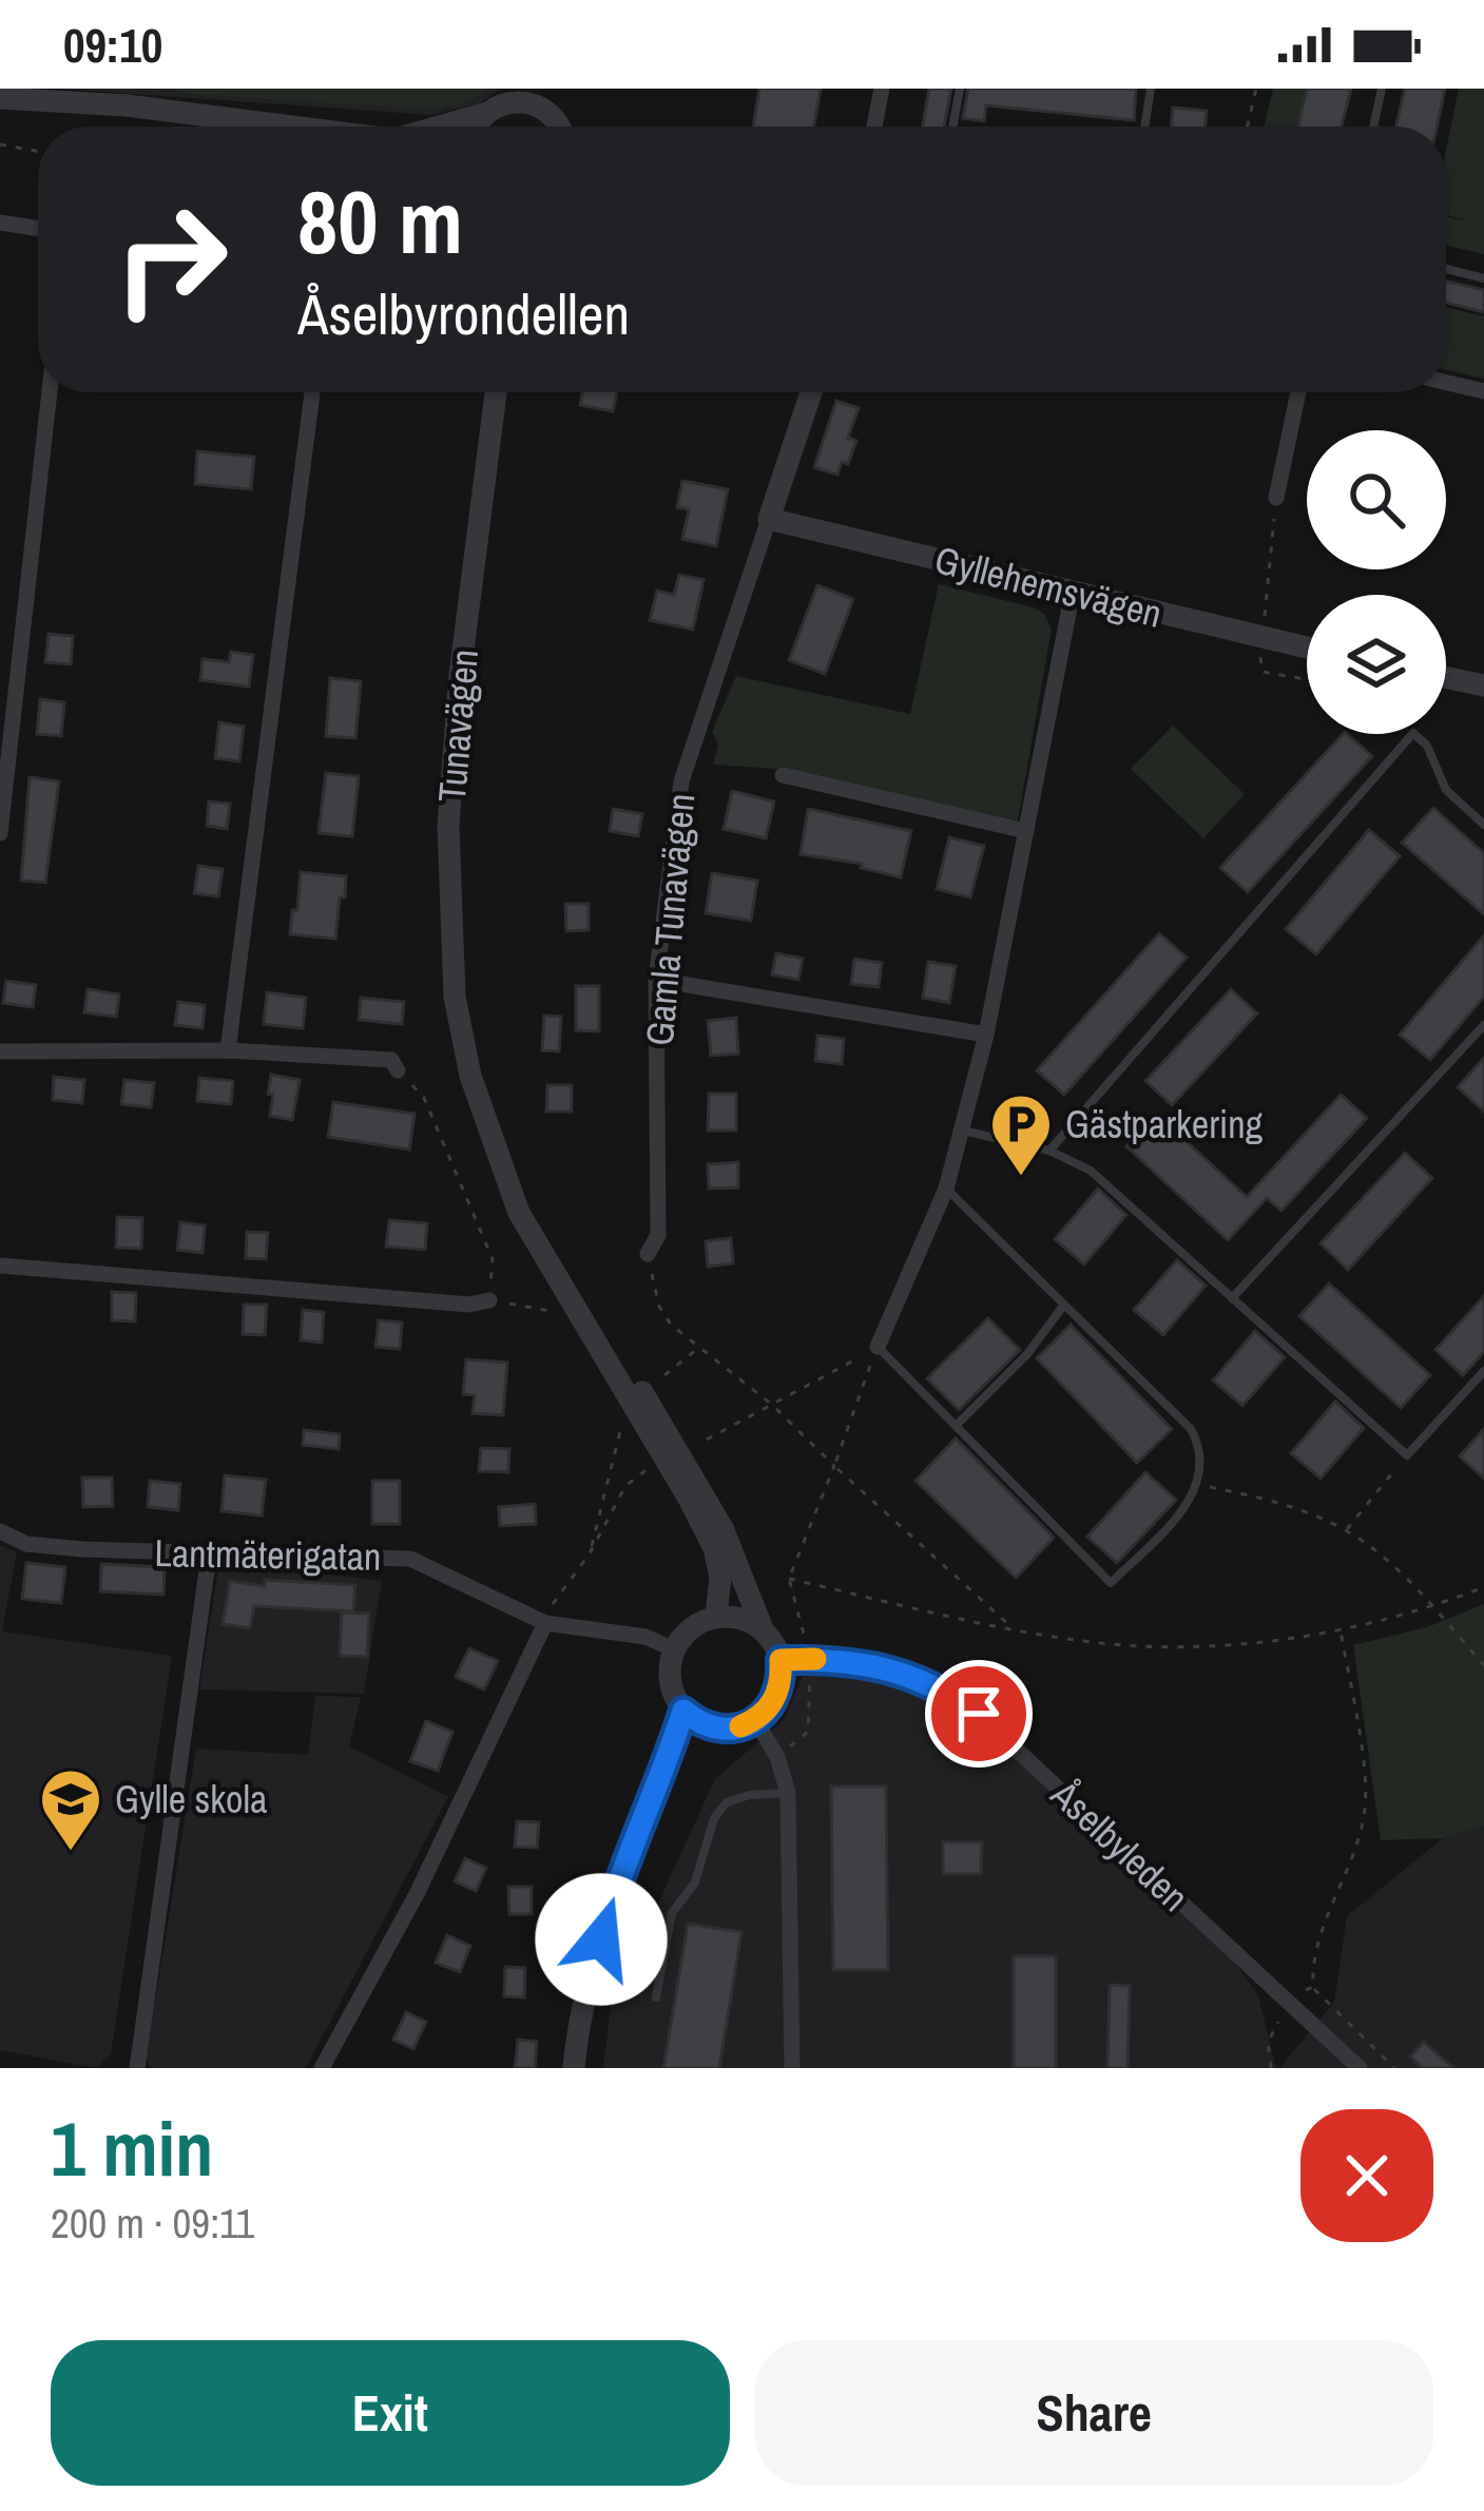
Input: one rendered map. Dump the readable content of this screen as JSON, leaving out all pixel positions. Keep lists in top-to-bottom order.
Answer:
{
  "streets": {
    "street": [
      "Gyllehemsvägen",
      "Tunavägen",
      "Gamla Tunavägen",
      "Lantmäterigatan",
      "Åselbyleden"
    ]
  },
  "crossings": [
    ["Gyllehemsvägen", "Gamla Tunavägen"],
    ["Tunavägen", "Lantmäterigatan"],
    ["Tunavägen", "Åselbyleden"],
    ["Lantmäterigatan", "Åselbyleden"]
  ],
  "places": {
    "parking": ["Gästparkering"],
    "school or university": ["Gylle skola"]
  },
  "page": {
    "status": "09:10",
    "turn": ["80 m", "Åselbyrondellen"],
    "heading": ["1 min", "200 m · 09:11"],
    "buttons": ["Exit", "Share"]
  }
}
